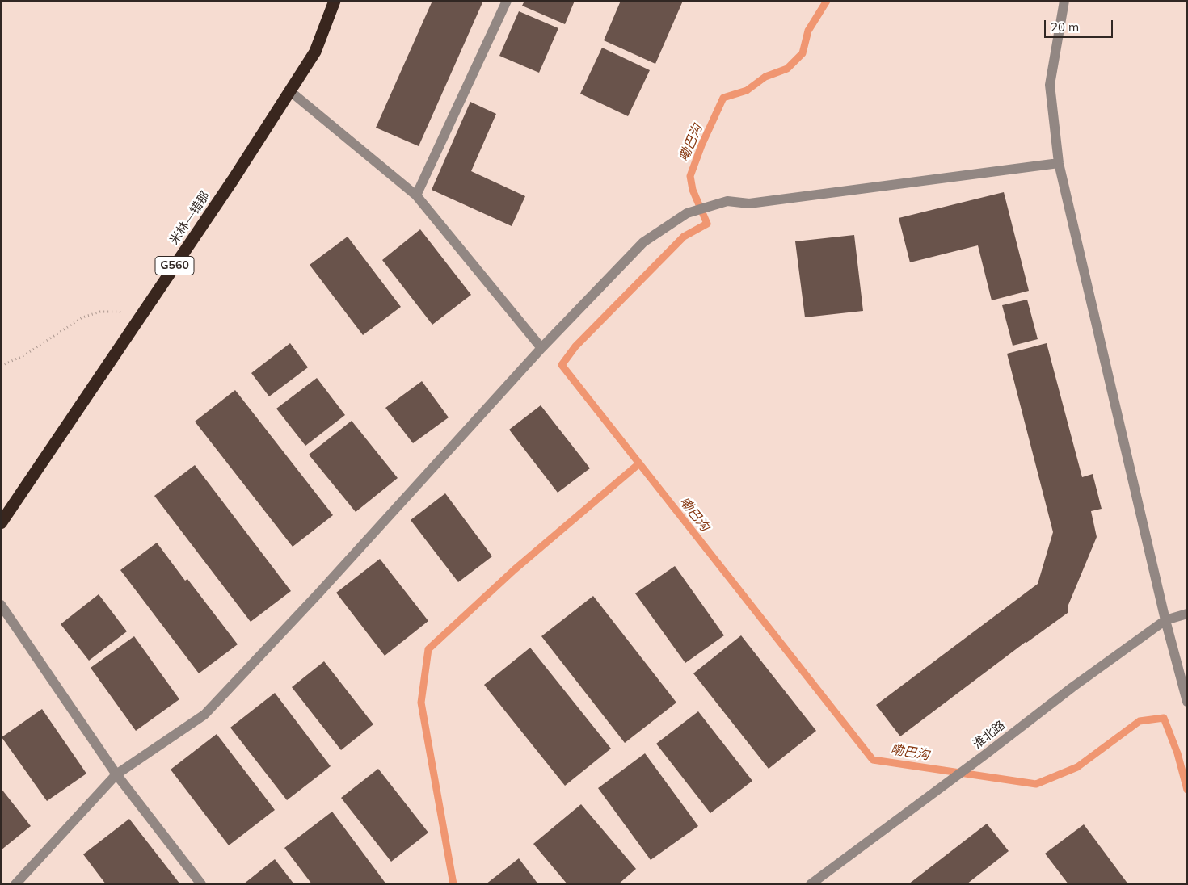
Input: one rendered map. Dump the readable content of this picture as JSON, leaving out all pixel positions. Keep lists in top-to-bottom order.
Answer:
{
  "streets": {
    "highway": ["米林—错那", "G560"],
    "street": ["淮北路"]
  },
  "water": ["嘞巴沟"],
  "scale_bar": "20 m"
}
